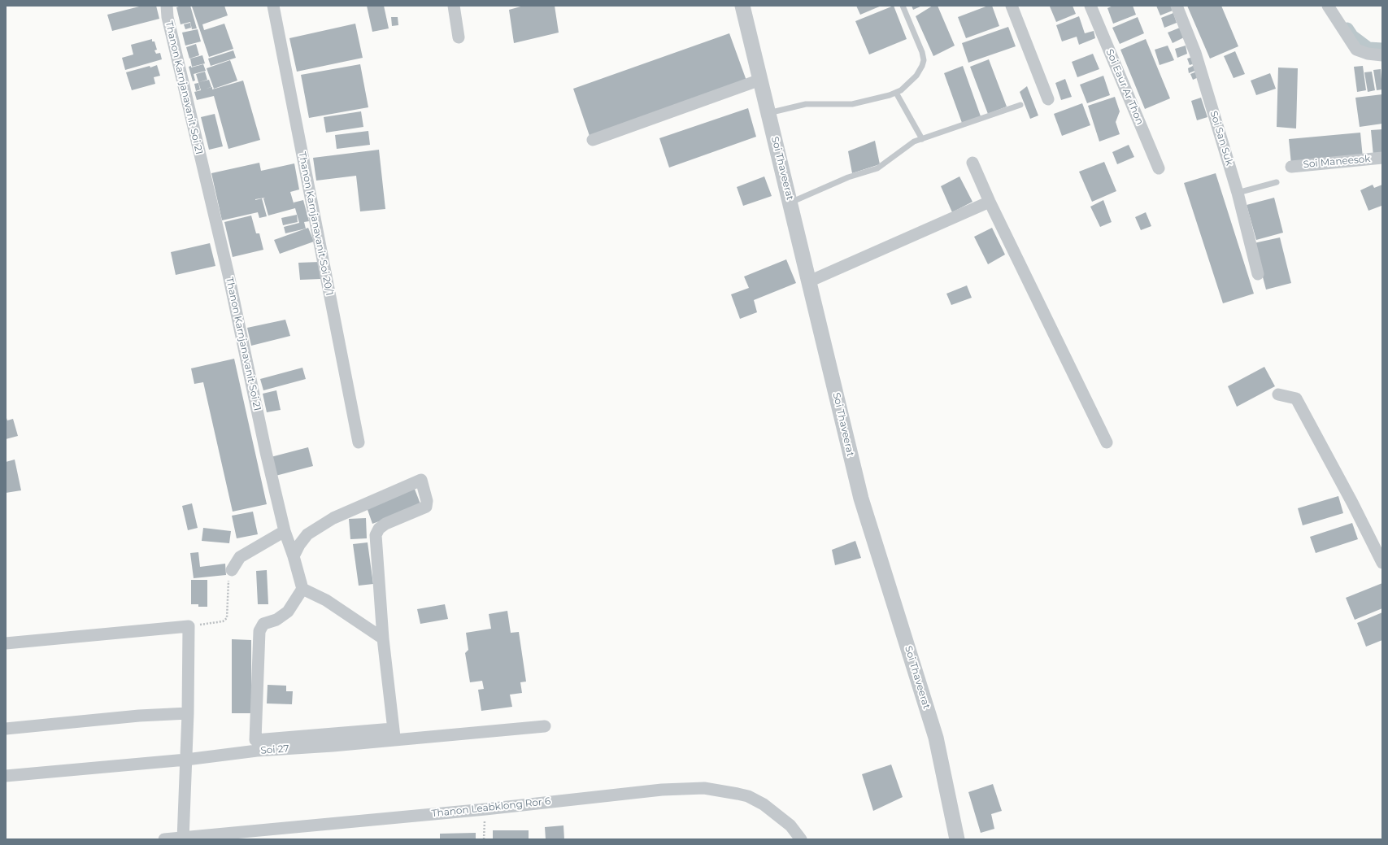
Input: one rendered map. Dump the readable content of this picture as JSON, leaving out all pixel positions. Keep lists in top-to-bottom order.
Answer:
{
  "streets": {
    "street": [
      "Soi Eaur Ar Thon",
      "Thanon Karnjanavanit Soi 21",
      "Soi San Suk",
      "Soi Maneesok",
      "Soi Thaveerat",
      "Thanon Karnjanavanit Soi 20/1",
      "Soi 27",
      "Thanon Leabklong Ror 6"
    ]
  }
}
